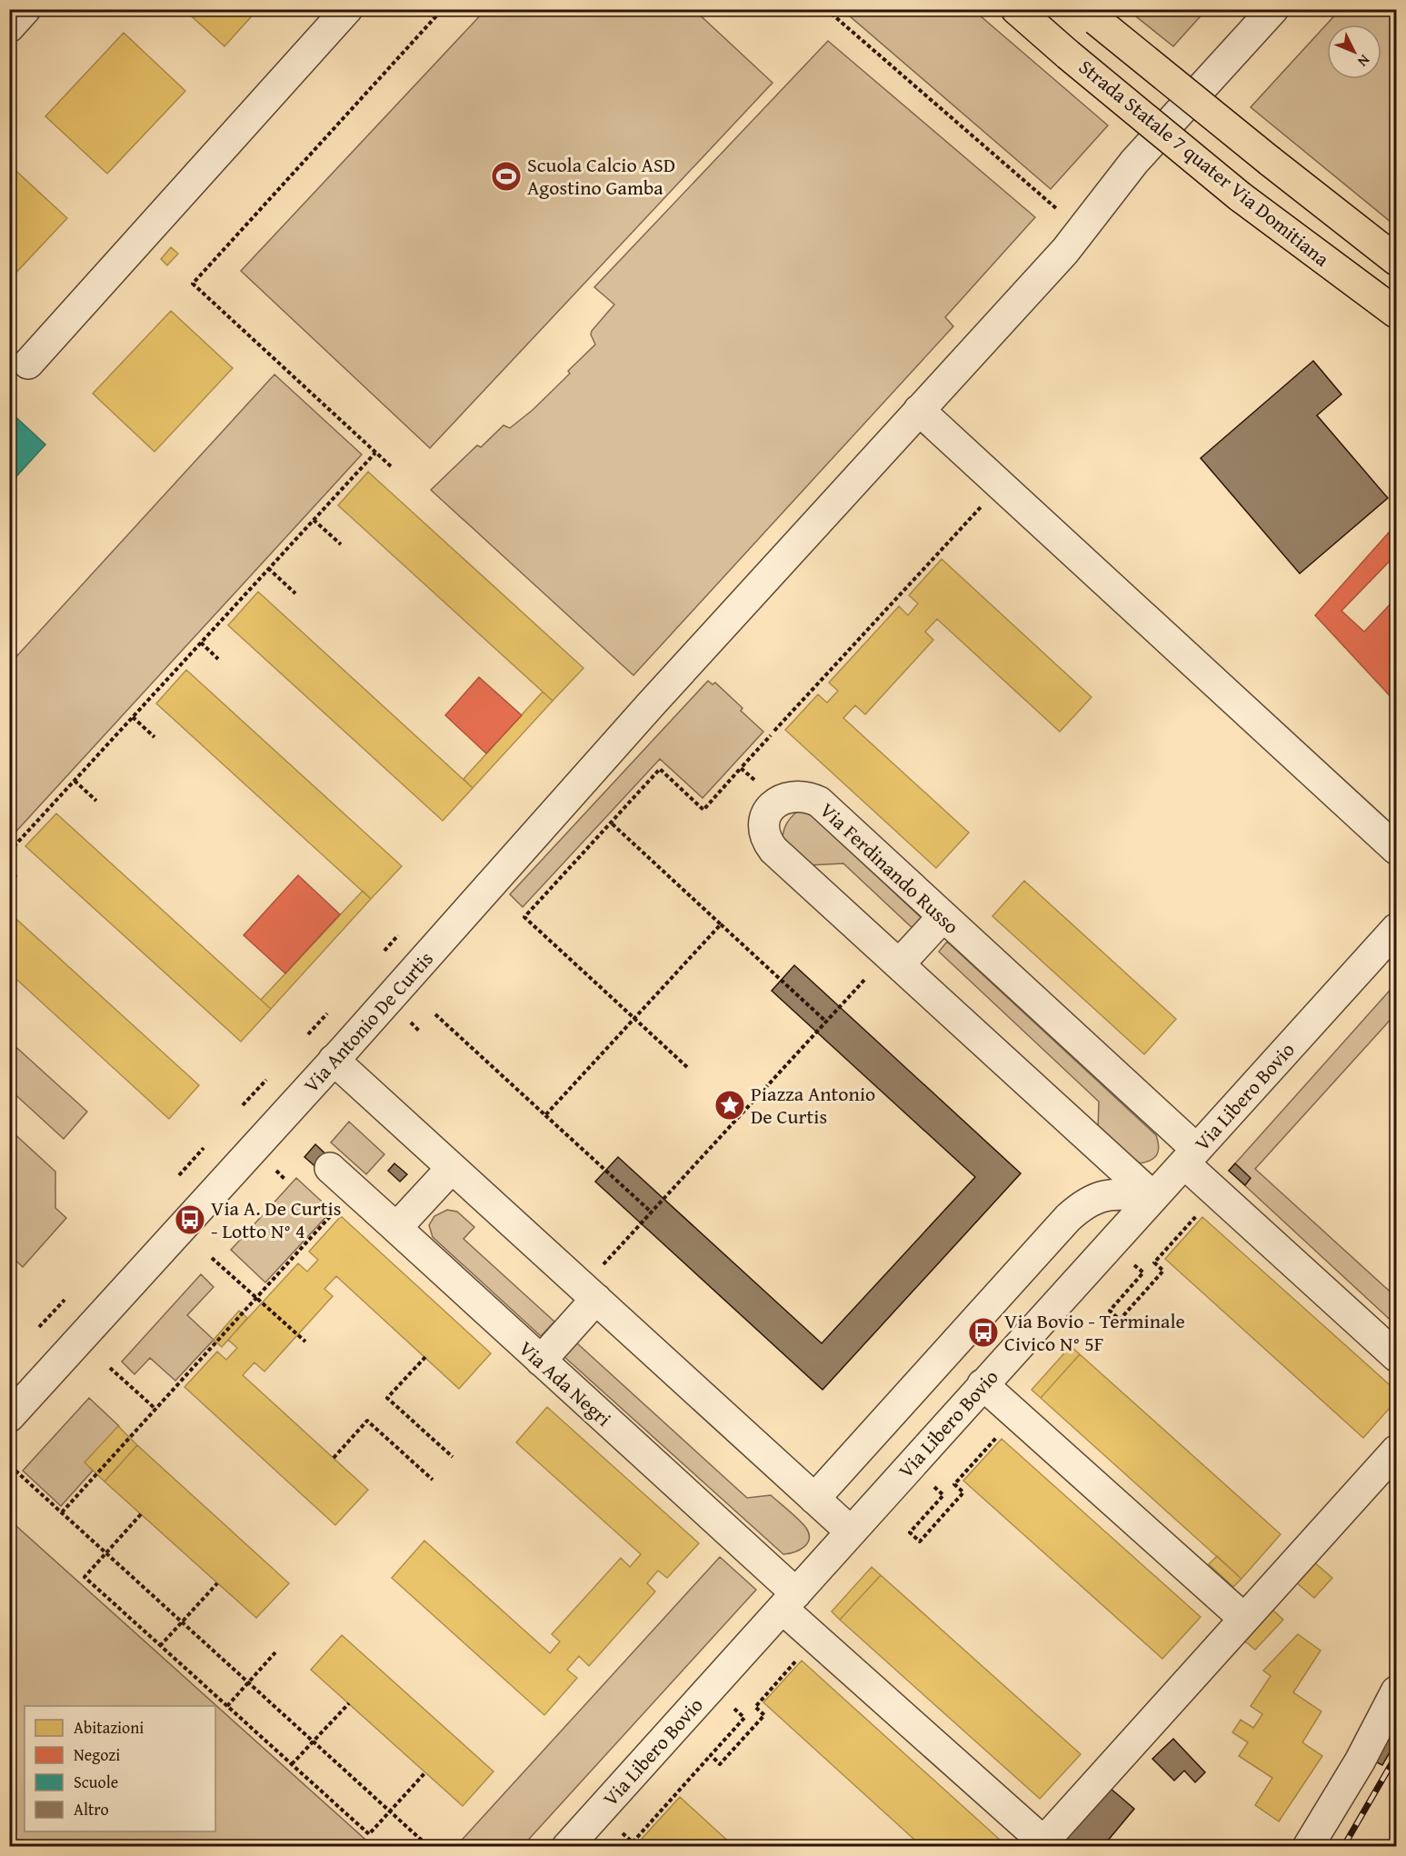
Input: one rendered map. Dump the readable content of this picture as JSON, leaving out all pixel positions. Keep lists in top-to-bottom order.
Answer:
{
  "streets": {
    "highway": ["Strada Statale 7 quater Via Domitiana"],
    "street": [
      "Via Ferdinando Russo",
      "Via Antonio De Curtis",
      "Via Libero Bovio",
      "Via Ada Negri"
    ]
  },
  "crossings": [
    ["Via Ferdinando Russo", "Via Libero Bovio"],
    ["Via Libero Bovio", "Via Ada Negri"]
  ],
  "places": {
    "sports": ["Scuola Calcio ASD Agostino Gamba"],
    "place": ["Piazza Antonio De Curtis"],
    "bus stop": ["Via A. De Curtis - Lotto N° 4", "Via Bovio - Terminale Civico N° 5F"]
  },
  "legend": [
    "Abitazioni",
    "Negozi",
    "Scuole",
    "Altro"
  ],
  "north": "bottom right"
}
